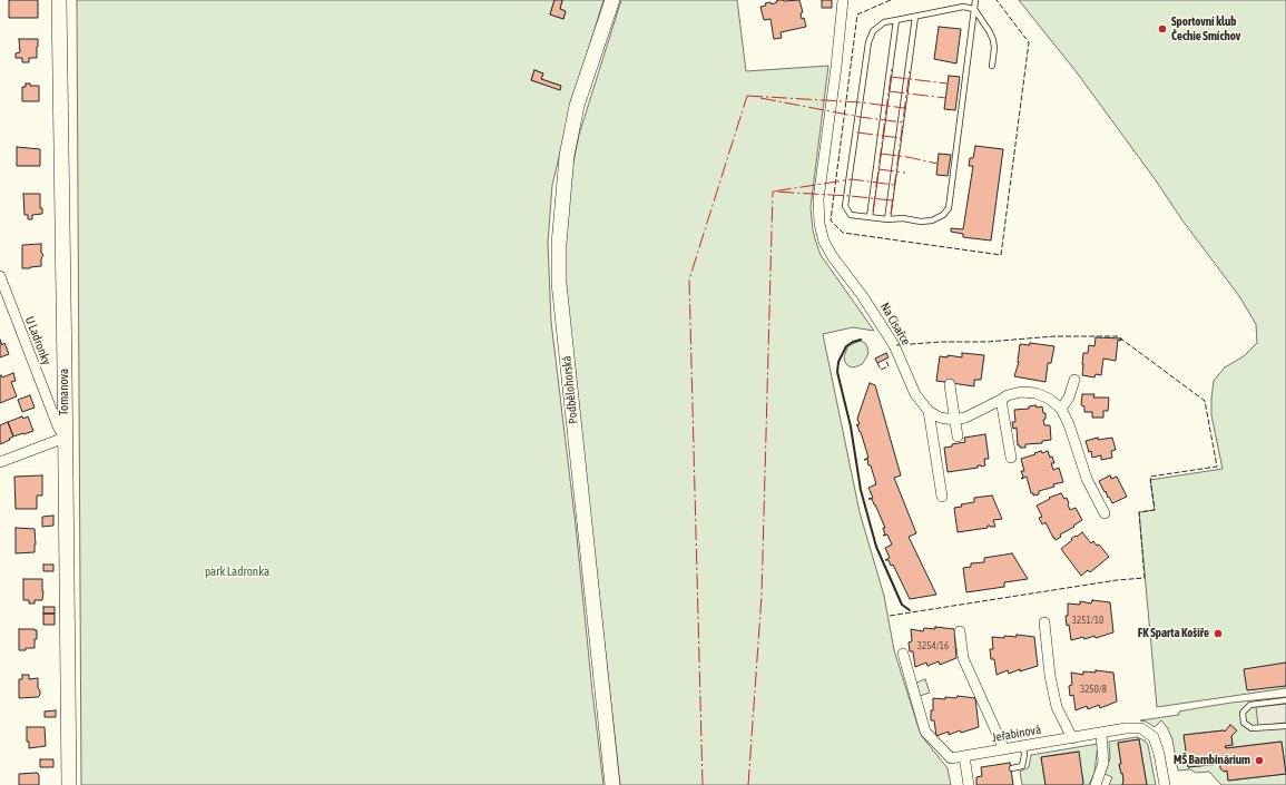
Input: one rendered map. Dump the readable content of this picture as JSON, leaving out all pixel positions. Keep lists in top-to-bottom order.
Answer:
{
  "streets": {
    "street": [
      "Na Císařce",
      "U Ladronky",
      "Podbělohorská",
      "Tomanova",
      "Jeřabinová"
    ]
  },
  "crossings": [
    ["U Ladronky", "Tomanova"]
  ],
  "parks": ["park Ladronka"],
  "places": ["Sportovní klub Čechie Smíchov", "FK Sparta Košíře", "MŠ Bambinárium"],
  "house_numbers": ["3251/10", "3254/16", "3250/8"]
}
